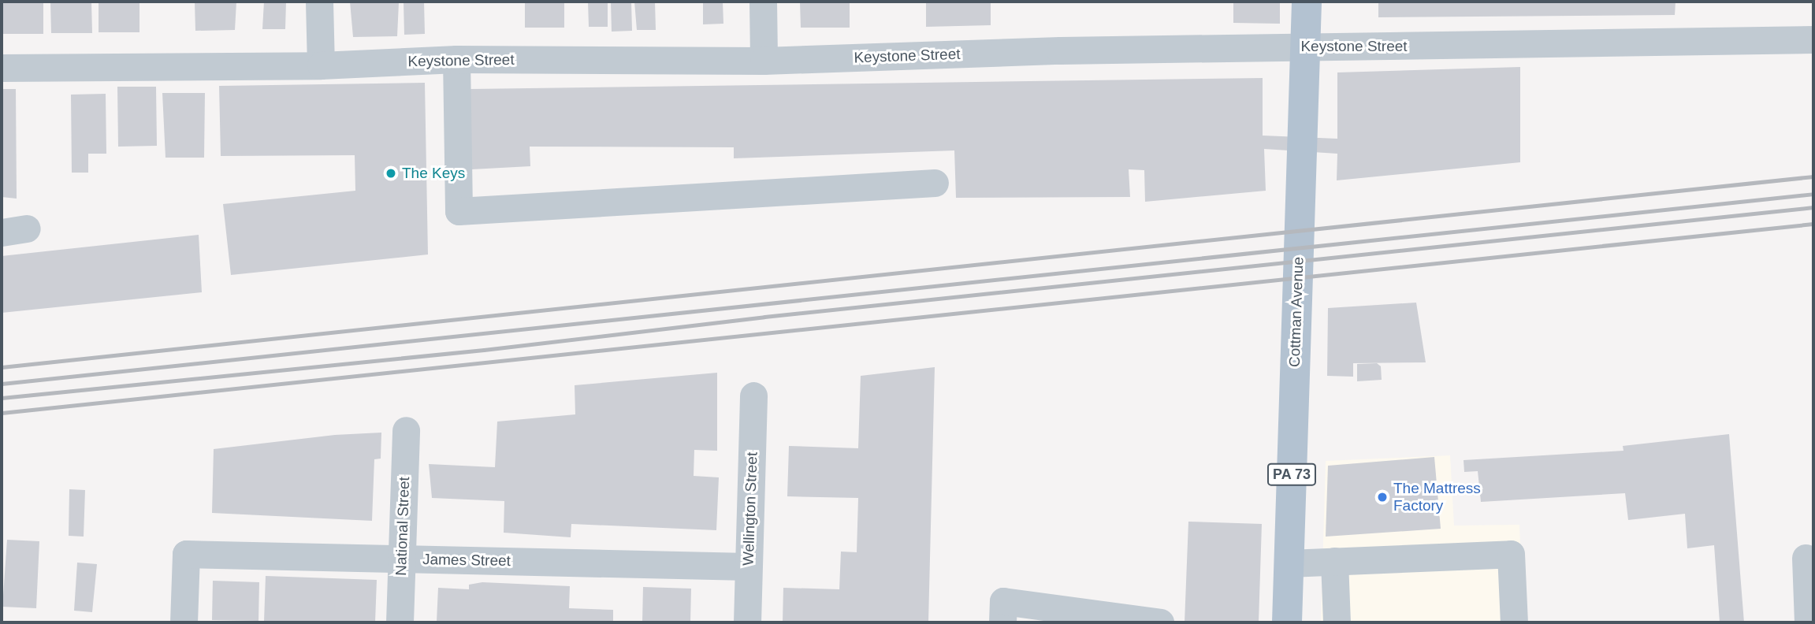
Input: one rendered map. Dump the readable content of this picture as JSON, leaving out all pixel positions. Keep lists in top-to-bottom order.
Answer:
{
  "streets": {
    "main road": ["Cottman Avenue", "PA 73"],
    "street": [
      "Keystone Street",
      "Wellington Street",
      "National Street",
      "James Street"
    ]
  },
  "crossings": [
    ["Keystone Street", "Cottman Avenue"],
    ["Wellington Street", "James Street"],
    ["National Street", "James Street"]
  ],
  "places": ["The Keys", "The Mattress Factory"]
}
